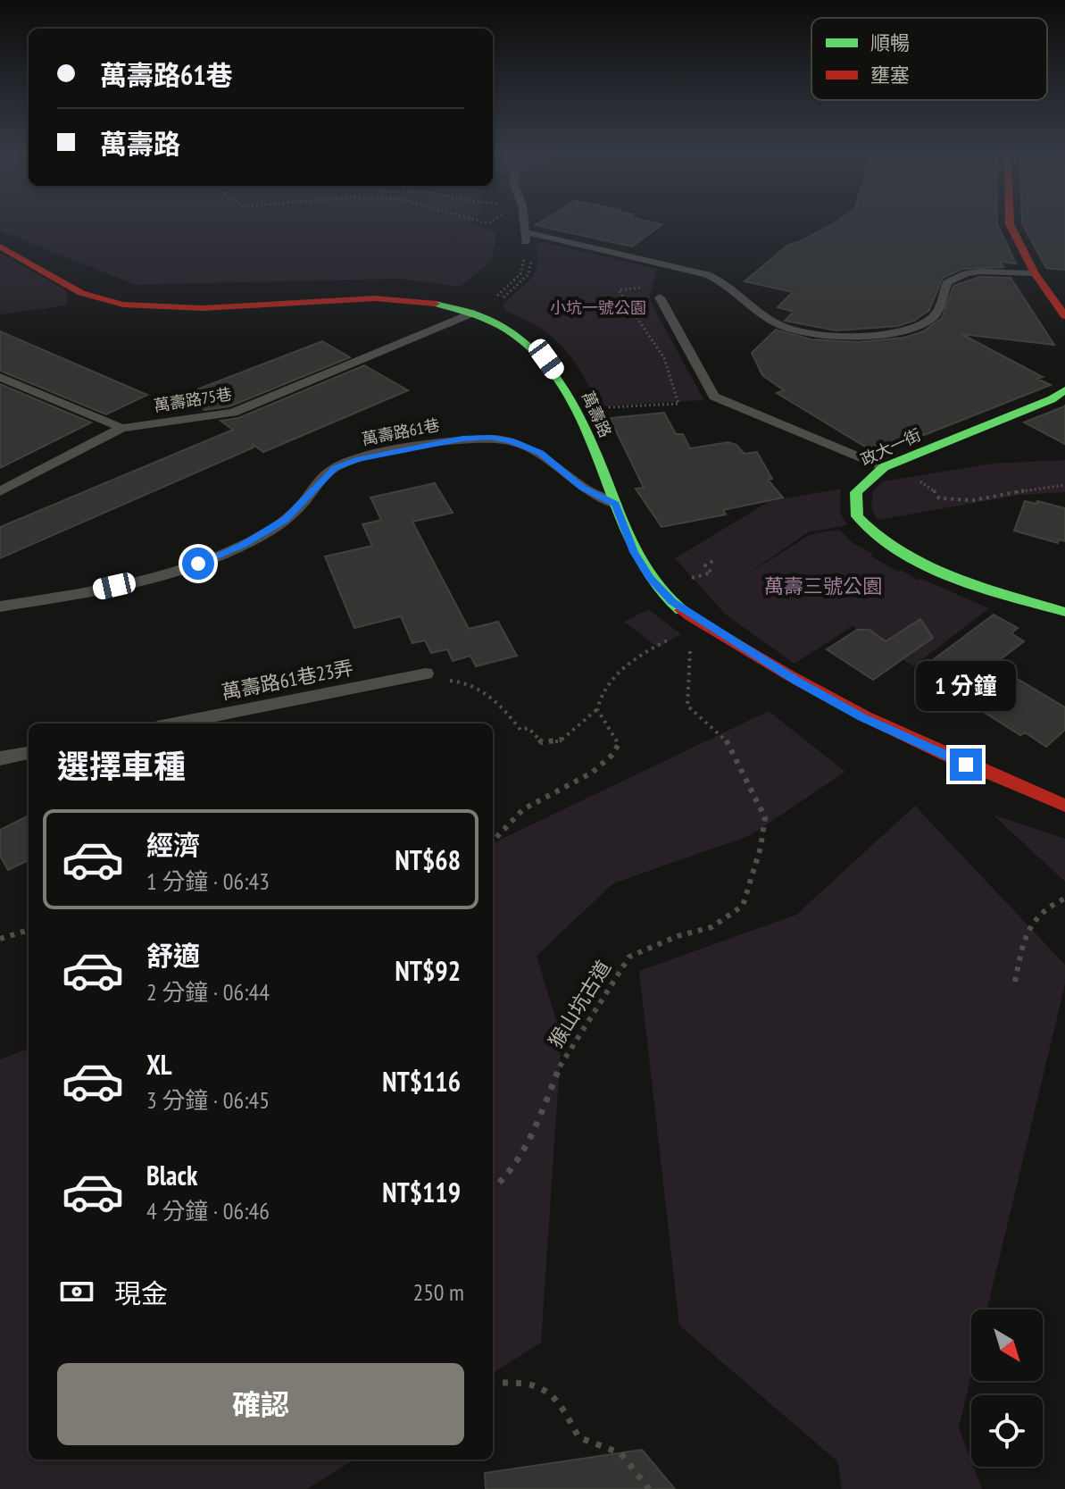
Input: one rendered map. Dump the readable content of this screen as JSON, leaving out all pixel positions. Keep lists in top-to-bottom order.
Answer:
{
  "streets": {
    "street": ["萬壽路", "政大一街"],
    "lane": ["萬壽路75巷", "萬壽路61巷", "萬壽路61巷23弄"],
    "path": ["猴山坑古道"]
  },
  "crossings": [
    ["萬壽路75巷", "萬壽路"],
    ["萬壽路", "萬壽路61巷"],
    ["萬壽路", "猴山坑古道"]
  ],
  "parks": ["小坑一號公園", "萬壽三號公園"],
  "legend": ["順暢", "壅塞"],
  "north": "bottom right",
  "page": {
    "banner": ["萬壽路61巷", "萬壽路"],
    "bubble": "1 分鐘",
    "heading": "選擇車種",
    "list": [
      {
        "name": "經濟",
        "note": "1 分鐘 · 06:43",
        "value": "NT$68"
      },
      {
        "name": "舒適",
        "note": "2 分鐘 · 06:44",
        "value": "NT$92"
      },
      {
        "name": "XL",
        "note": "3 分鐘 · 06:45",
        "value": "NT$116"
      },
      {
        "name": "Black",
        "note": "4 分鐘 · 06:46",
        "value": "NT$119"
      }
    ],
    "pay": ["現金", "250 m"],
    "buttons": "確認"
  }
}
